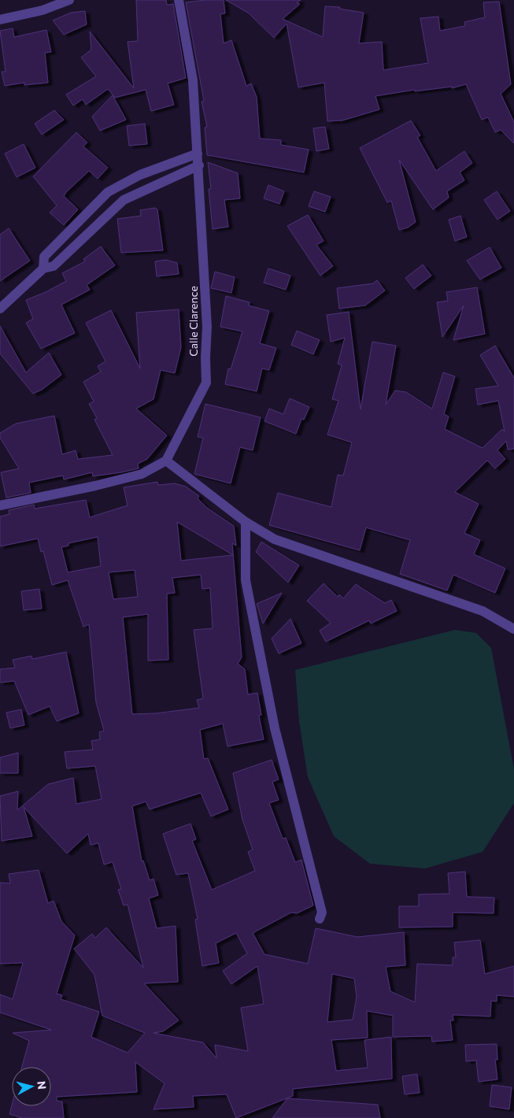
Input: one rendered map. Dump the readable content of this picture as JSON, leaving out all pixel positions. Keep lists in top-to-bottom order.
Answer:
{
  "streets": {
    "street": ["Calle Clarence"]
  },
  "north": "right"
}
